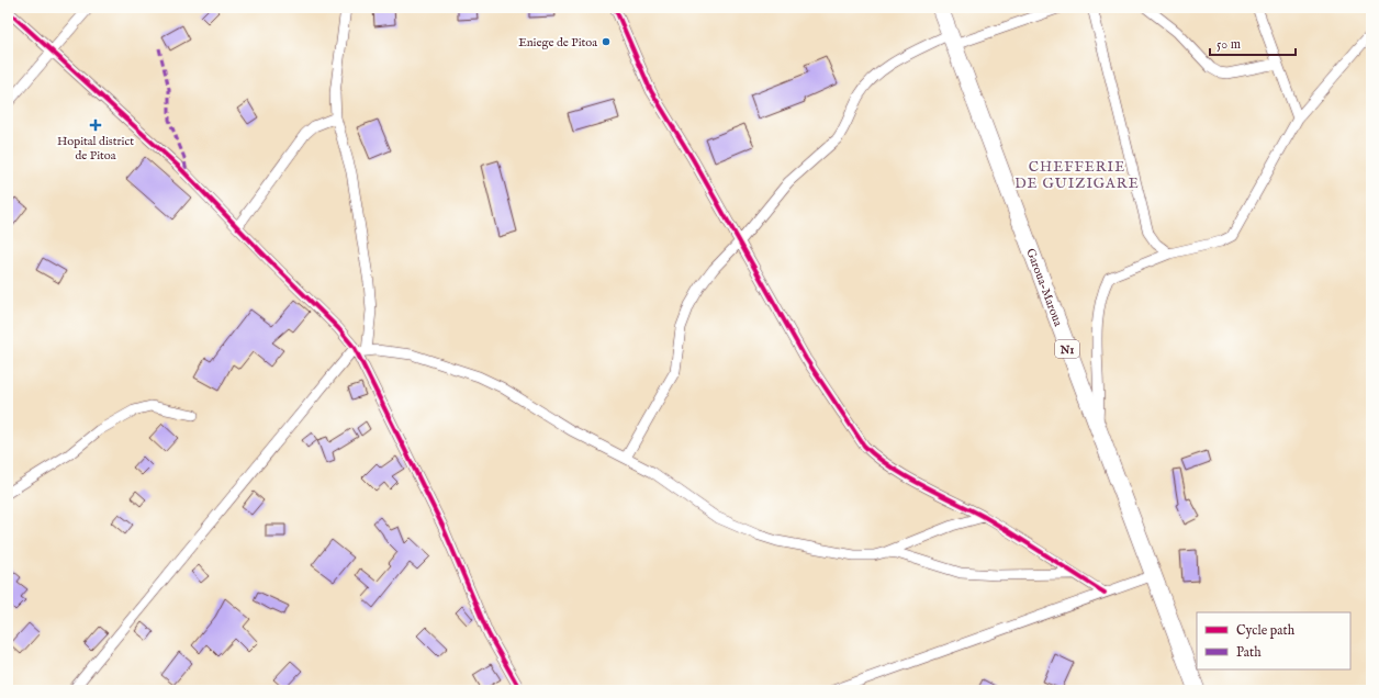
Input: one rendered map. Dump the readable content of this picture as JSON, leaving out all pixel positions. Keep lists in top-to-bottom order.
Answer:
{
  "streets": {
    "highway": ["Garoua-Maroua", "N1"]
  },
  "districts": ["CHEFFERIE DE GUIZIGARE"],
  "places": {
    "other": ["Eniege de Pitoa"],
    "health": ["Hopital district de Pitoa"]
  },
  "legend": ["Cycle path", "Path"],
  "scale_bar": "50 m"
}
